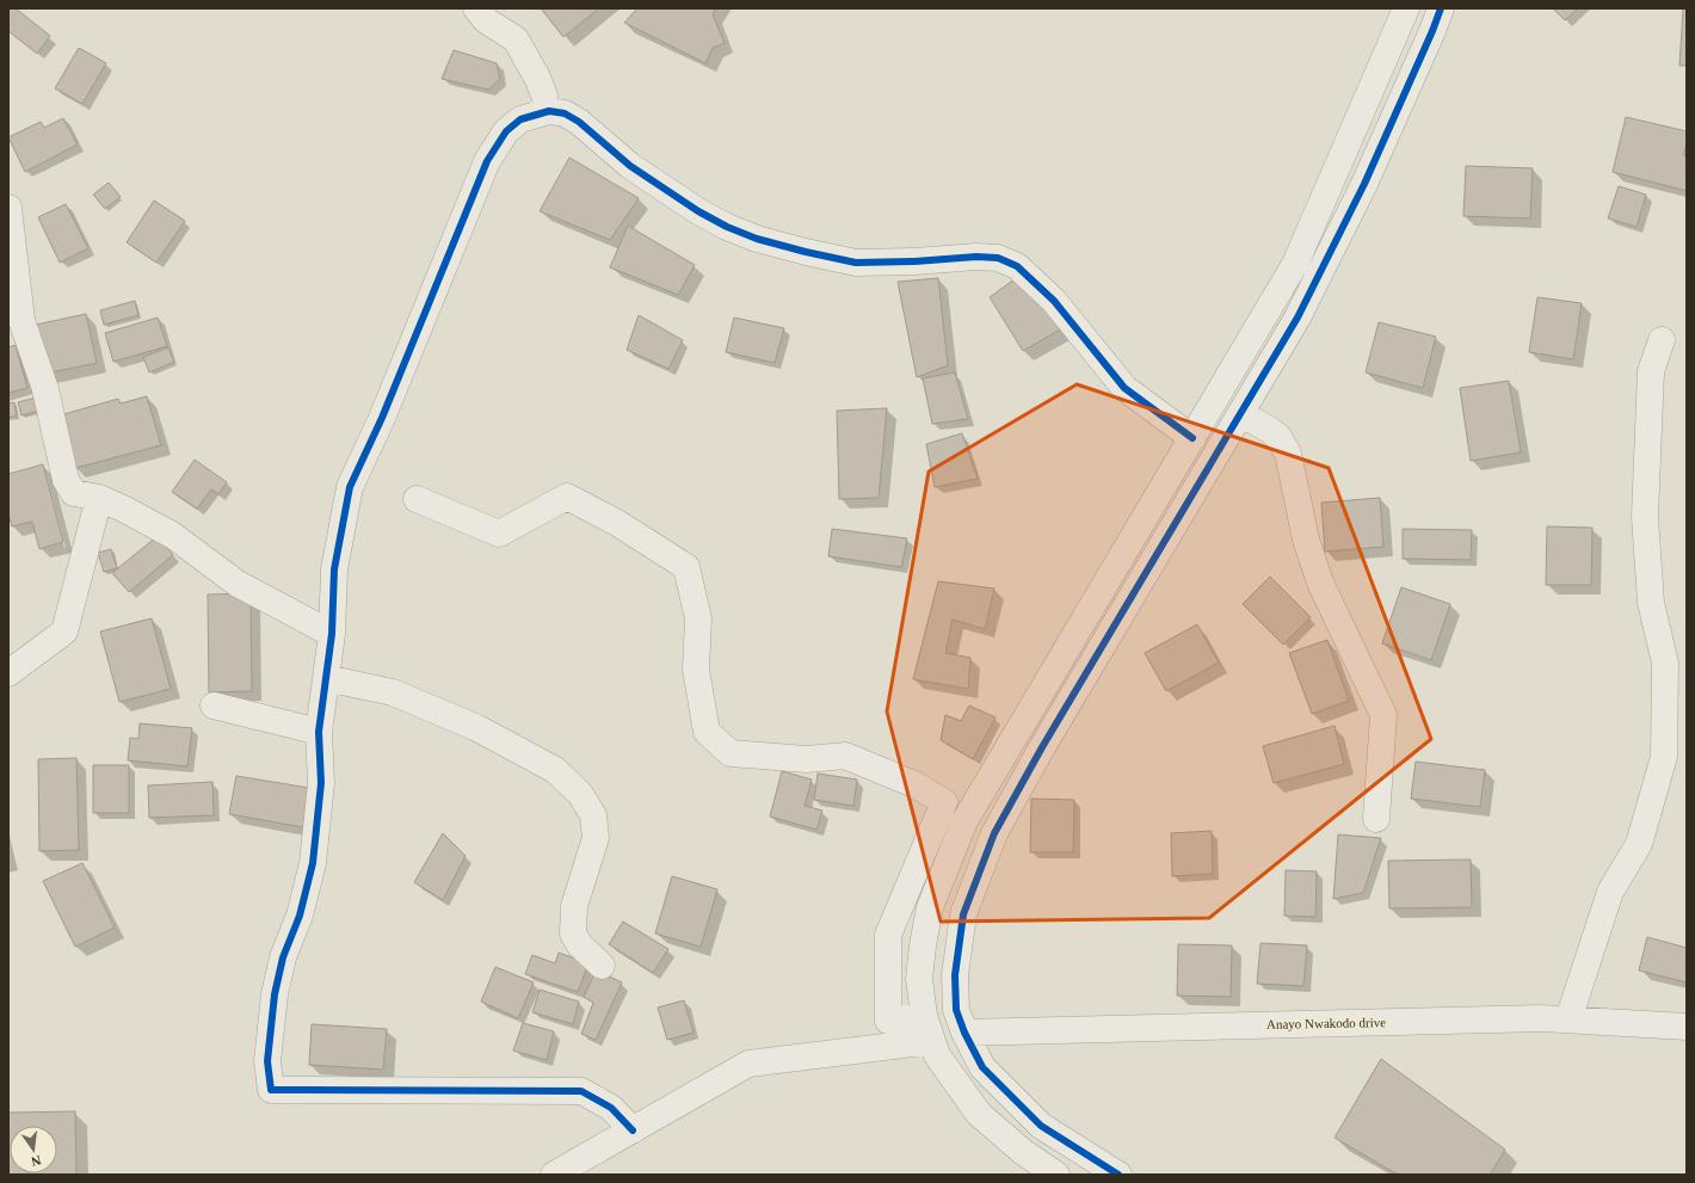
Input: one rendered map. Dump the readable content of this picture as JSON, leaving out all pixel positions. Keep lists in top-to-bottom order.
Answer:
{
  "streets": {
    "street": ["Anayo Nwakodo drive"]
  },
  "north": "bottom"
}
